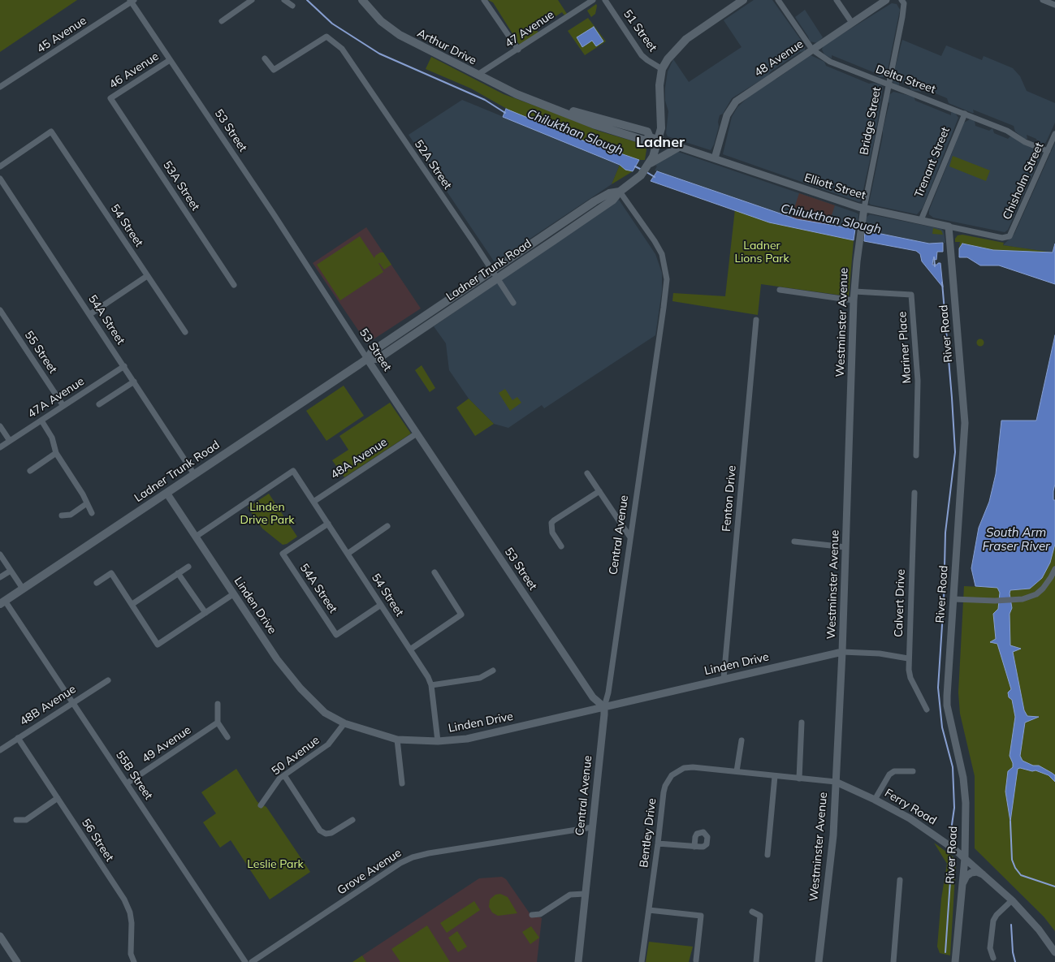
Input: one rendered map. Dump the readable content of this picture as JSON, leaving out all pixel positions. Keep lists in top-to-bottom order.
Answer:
{
  "streets": {
    "main road": ["Arthur Drive", "Ladner Trunk Road"],
    "street": [
      "47 Avenue",
      "51 Street",
      "45 Avenue",
      "48 Avenue",
      "46 Avenue",
      "Delta Street",
      "Bridge Street",
      "53 Street",
      "Trenant Street",
      "52A Street",
      "Chisholm Street",
      "53A Street",
      "Elliott Street",
      "54 Street",
      "54A Street",
      "Westminster Avenue",
      "River Road",
      "Mariner Place",
      "55 Street",
      "47A Avenue",
      "48A Avenue",
      "Fenton Drive",
      "Central Avenue",
      "Calvert Drive",
      "Linden Drive",
      "48B Avenue",
      "49 Avenue",
      "50 Avenue",
      "55B Street",
      "Ferry Road",
      "Bentley Drive",
      "56 Street",
      "Grove Avenue"
    ]
  },
  "crossings": [
    ["47 Avenue", "Arthur Drive"],
    ["45 Avenue", "53 Street"],
    ["Arthur Drive", "Elliott Street"],
    ["Arthur Drive", "Ladner Trunk Road"],
    ["48 Avenue", "Delta Street"],
    ["48 Avenue", "Elliott Street"],
    ["46 Avenue", "53 Street"],
    ["46 Avenue", "53A Street"],
    ["Delta Street", "Bridge Street"],
    ["Delta Street", "Trenant Street"],
    ["Delta Street", "Chisholm Street"],
    ["Bridge Street", "Elliott Street"],
    ["Bridge Street", "Westminster Avenue"],
    ["53 Street", "Ladner Trunk Road"],
    ["53 Street", "48A Avenue"],
    ["53 Street", "Central Avenue"],
    ["53 Street", "Linden Drive"],
    ["Trenant Street", "Elliott Street"],
    ["52A Street", "Ladner Trunk Road"],
    ["Chisholm Street", "Elliott Street"],
    ["Elliott Street", "Ladner Trunk Road"],
    ["Elliott Street", "Westminster Avenue"],
    ["Elliott Street", "River Road"],
    ["54 Street", "54A Street"],
    ["54 Street", "48A Avenue"],
    ["54 Street", "Linden Drive"],
    ["Ladner Trunk Road", "54A Street"],
    ["Ladner Trunk Road", "Central Avenue"],
    ["Ladner Trunk Road", "Linden Drive"],
    ["Ladner Trunk Road", "55B Street"],
    ["54A Street", "47A Avenue"],
    ["Westminster Avenue", "Mariner Place"],
    ["Westminster Avenue", "Linden Drive"],
    ["Westminster Avenue", "Ferry Road"],
    ["Westminster Avenue", "Bentley Drive"],
    ["River Road", "Ferry Road"],
    ["55 Street", "47A Avenue"],
    ["Fenton Drive", "Linden Drive"],
    ["Central Avenue", "Linden Drive"],
    ["Central Avenue", "Grove Avenue"],
    ["Calvert Drive", "Linden Drive"],
    ["Linden Drive", "50 Avenue"],
    ["48B Avenue", "55B Street"],
    ["48B Avenue", "56 Street"],
    ["49 Avenue", "55B Street"],
    ["Ferry Road", "Bentley Drive"]
  ],
  "districts": ["Ladner"],
  "water": ["Chilukthan Slough", "South Arm Fraser River"],
  "parks": ["Ladner Lions Park", "Linden Drive Park", "Leslie Park"]
}
